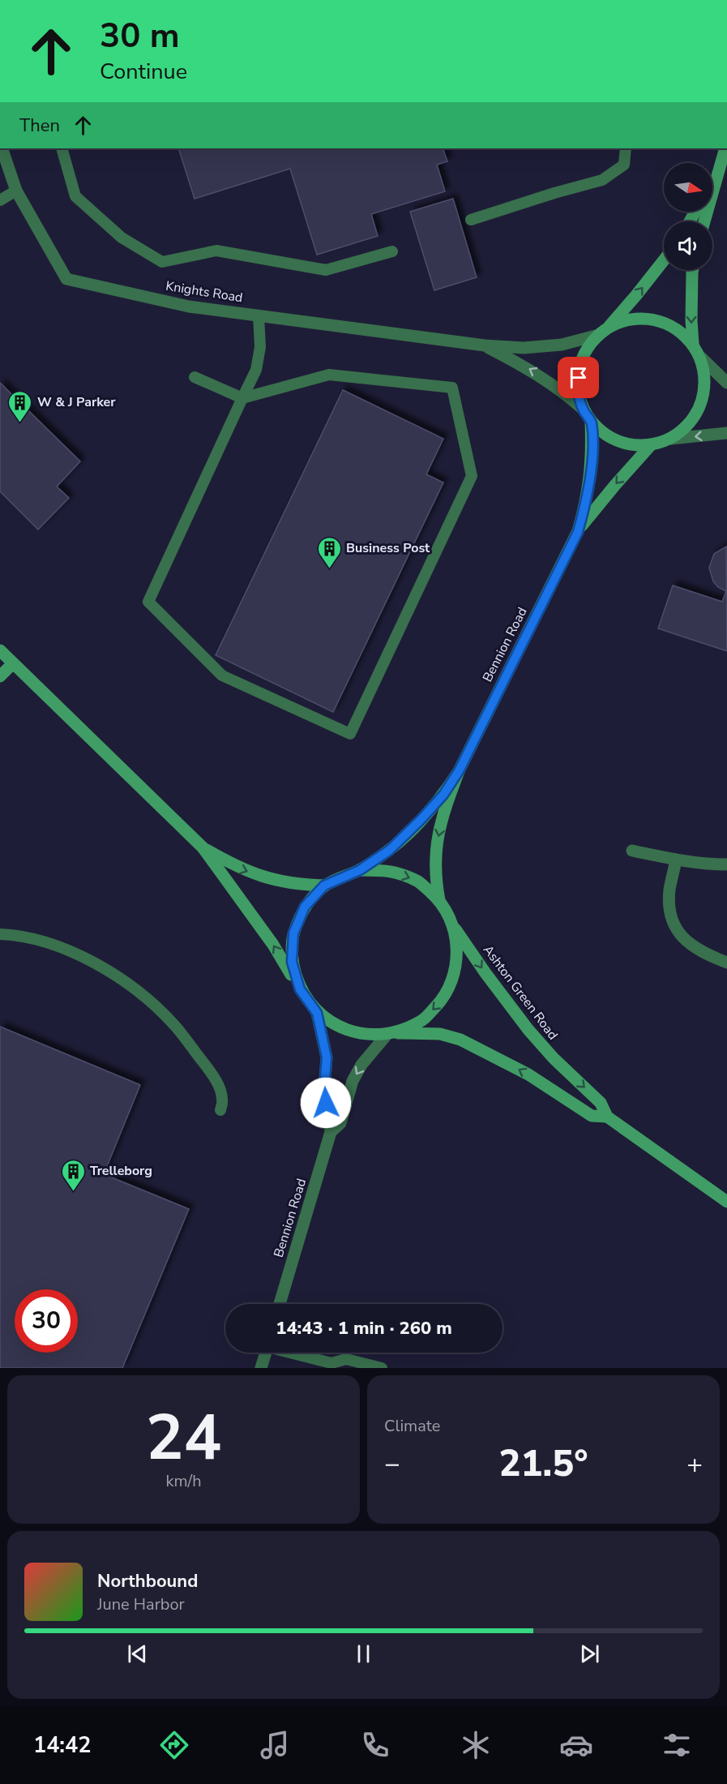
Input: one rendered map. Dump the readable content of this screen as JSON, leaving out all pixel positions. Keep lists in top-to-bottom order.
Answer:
{
  "streets": {
    "street": ["Knights Road", "Bennion Road", "Ashton Green Road"]
  },
  "crossings": [
    ["Knights Road", "Bennion Road"],
    ["Bennion Road", "Ashton Green Road"]
  ],
  "places": {
    "building": ["W & J Parker", "Business Post", "Trelleborg"]
  },
  "north": "right",
  "page": {
    "turn": ["30 m", "Continue"],
    "then": "Then",
    "limit": "30",
    "trip": "14:43 · 1 min · 260 m",
    "tile": [
      ["24", "km/h"],
      "Climate"
    ],
    "heat": ["−", "21.5°", "+"],
    "song": ["Northbound", "June Harbor"],
    "tabs": "14:42"
  }
}
